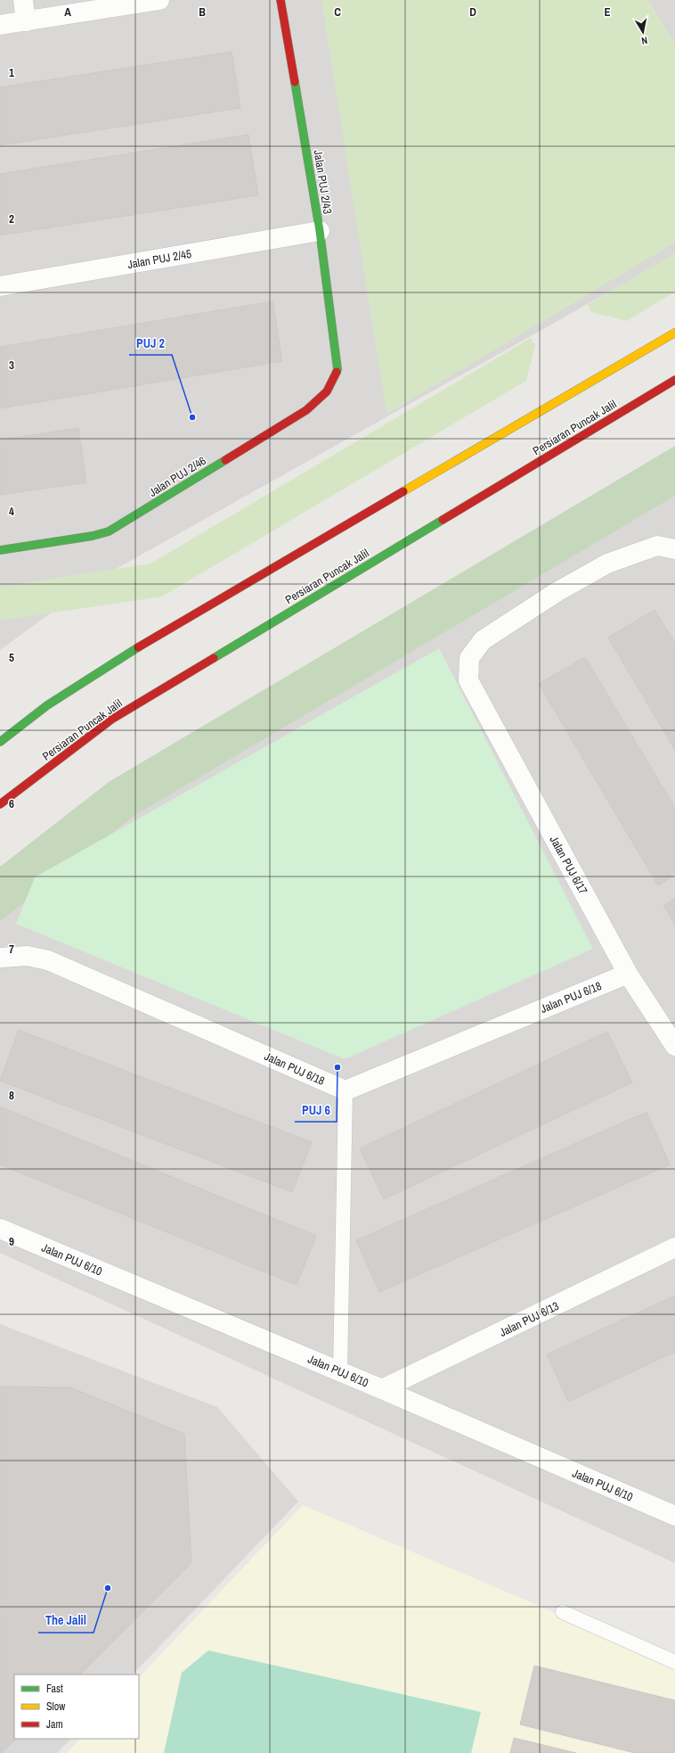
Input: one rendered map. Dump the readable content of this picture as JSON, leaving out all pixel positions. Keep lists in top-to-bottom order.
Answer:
{
  "streets": {
    "main road": ["Jalan PUJ 2/43", "Persiaran Puncak Jalil", "Jalan PUJ 2/46"],
    "street": [
      "Jalan PUJ 2/45",
      "Jalan PUJ 6/17",
      "Jalan PUJ 6/18",
      "Jalan PUJ 6/10",
      "Jalan PUJ 6/13"
    ]
  },
  "crossings": [
    ["Jalan PUJ 2/43", "Jalan PUJ 2/45"],
    ["Jalan PUJ 2/43", "Jalan PUJ 2/46"],
    ["Jalan PUJ 6/17", "Jalan PUJ 6/18"],
    ["Jalan PUJ 6/10", "Jalan PUJ 6/13"]
  ],
  "places": ["PUJ 2", "PUJ 6", "The Jalil"],
  "legend": ["Fast", "Slow", "Jam"],
  "north": "bottom",
  "grid": {
    "columns": [
      "A",
      "B",
      "C",
      "D",
      "E"
    ],
    "rows": [
      "1",
      "2",
      "3",
      "4",
      "5",
      "6",
      "7",
      "8",
      "9"
    ]
  }
}
